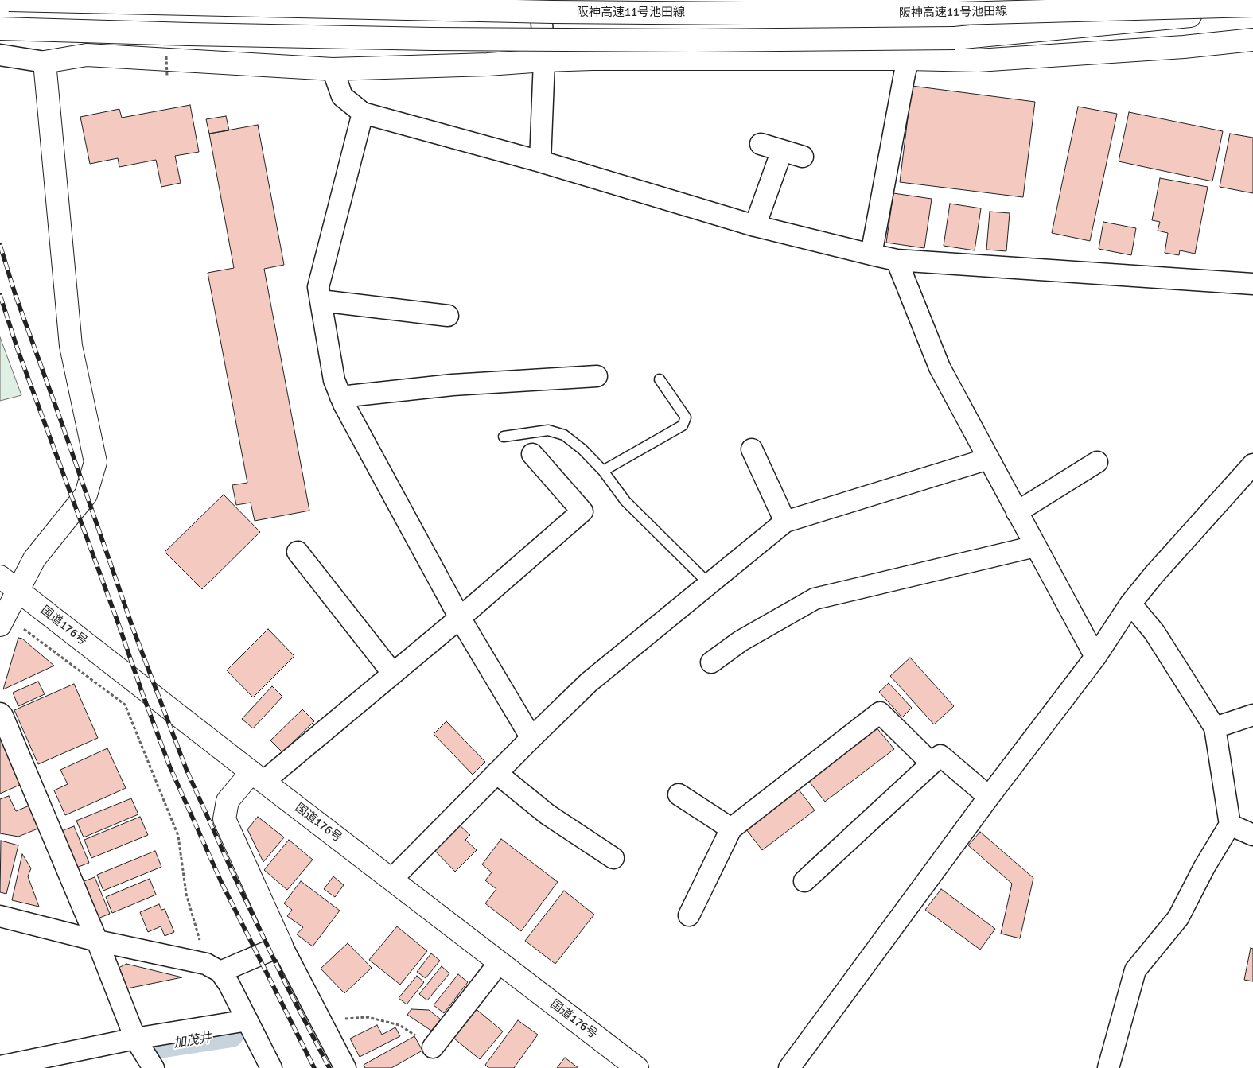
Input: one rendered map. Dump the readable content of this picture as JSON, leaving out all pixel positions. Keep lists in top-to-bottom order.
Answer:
{
  "streets": {
    "main road": ["阪神高速11号池田線", "国道176号"]
  },
  "water": ["加茂井"]
}
